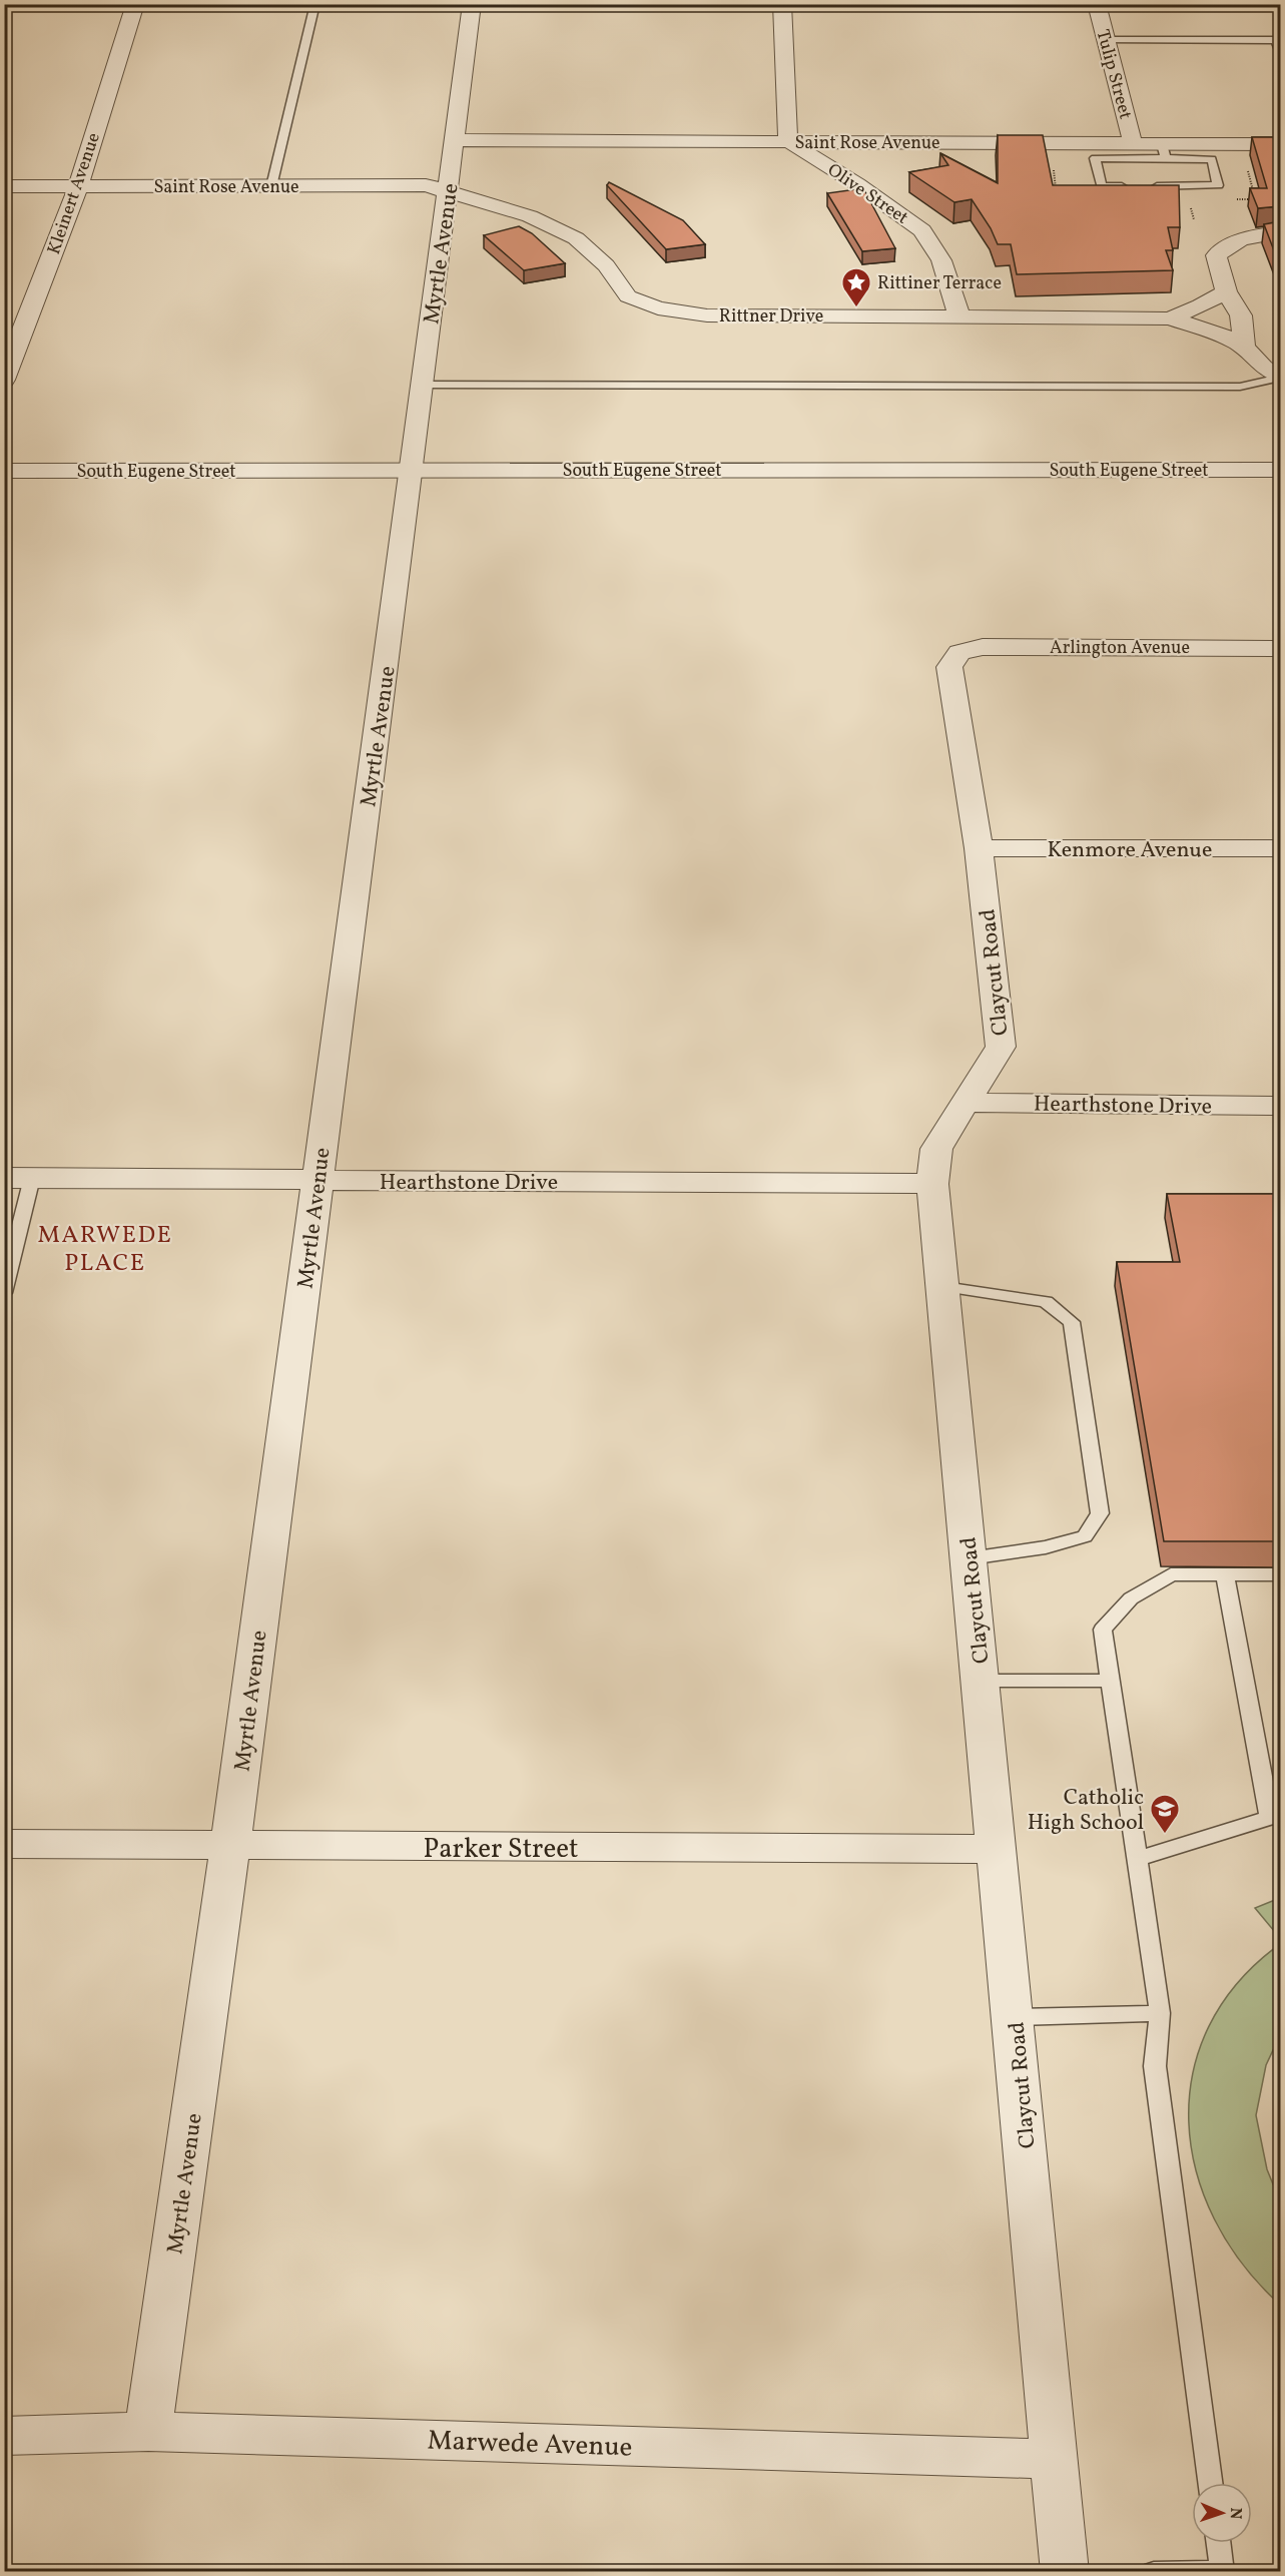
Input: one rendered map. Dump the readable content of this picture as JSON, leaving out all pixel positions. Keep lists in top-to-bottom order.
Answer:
{
  "streets": {
    "street": [
      "Tulip Street",
      "Saint Rose Avenue",
      "Kleinert Avenue",
      "Olive Street",
      "Myrtle Avenue",
      "Rittner Drive",
      "South Eugene Street",
      "Arlington Avenue",
      "Kenmore Avenue",
      "Claycut Road",
      "Hearthstone Drive",
      "Parker Street",
      "Marwede Avenue"
    ]
  },
  "crossings": [
    ["Tulip Street", "Saint Rose Avenue"],
    ["Saint Rose Avenue", "Kleinert Avenue"],
    ["Saint Rose Avenue", "Olive Street"],
    ["Saint Rose Avenue", "Myrtle Avenue"],
    ["Saint Rose Avenue", "Rittner Drive"],
    ["Olive Street", "Rittner Drive"],
    ["Myrtle Avenue", "Rittner Drive"],
    ["Myrtle Avenue", "South Eugene Street"],
    ["Myrtle Avenue", "Hearthstone Drive"],
    ["Myrtle Avenue", "Parker Street"],
    ["Myrtle Avenue", "Marwede Avenue"],
    ["Arlington Avenue", "Claycut Road"],
    ["Kenmore Avenue", "Claycut Road"],
    ["Claycut Road", "Hearthstone Drive"],
    ["Claycut Road", "Parker Street"],
    ["Claycut Road", "Marwede Avenue"]
  ],
  "districts": ["MARWEDE PLACE"],
  "places": {
    "place": ["Rittiner Terrace"],
    "school or university": ["Catholic High School"]
  },
  "north": "right"
}
